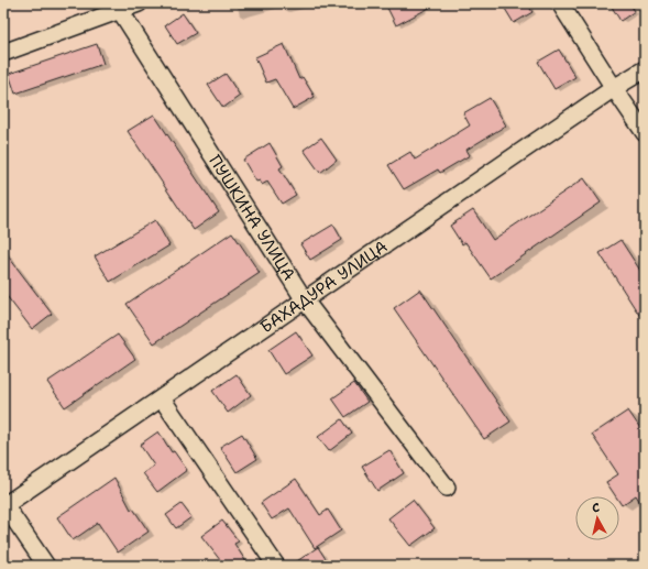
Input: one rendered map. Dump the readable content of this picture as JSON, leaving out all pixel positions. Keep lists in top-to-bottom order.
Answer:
{
  "streets": {
    "street": ["ПУШКИНА УЛИЦА", "БАХАДУРА УЛИЦА"]
  },
  "crossings": [
    ["ПУШКИНА УЛИЦА", "БАХАДУРА УЛИЦА"]
  ],
  "north": "top"
}
